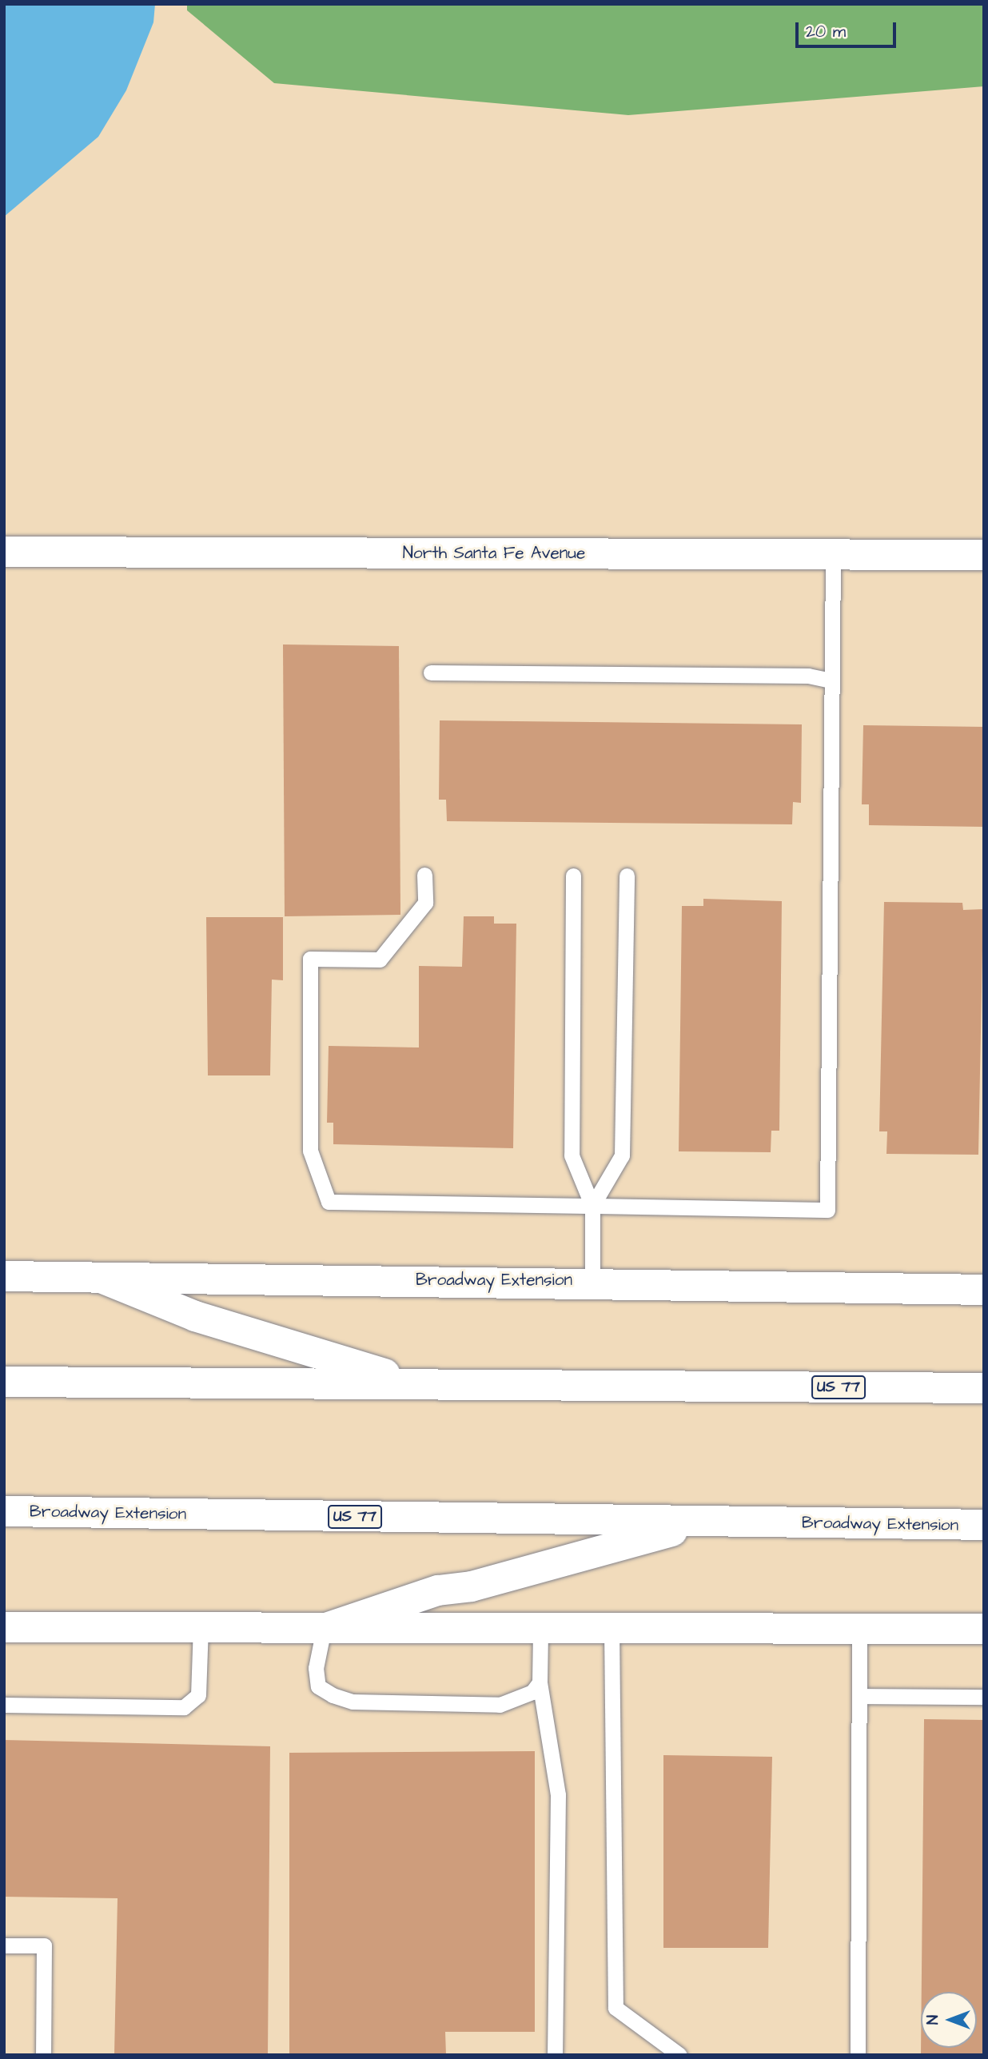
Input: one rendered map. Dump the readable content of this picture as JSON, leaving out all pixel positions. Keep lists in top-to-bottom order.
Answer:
{
  "streets": {
    "main road": ["North Santa Fe Avenue", "Broadway Extension", "US 77"]
  },
  "scale_bar": "20 m",
  "north": "left"
}
